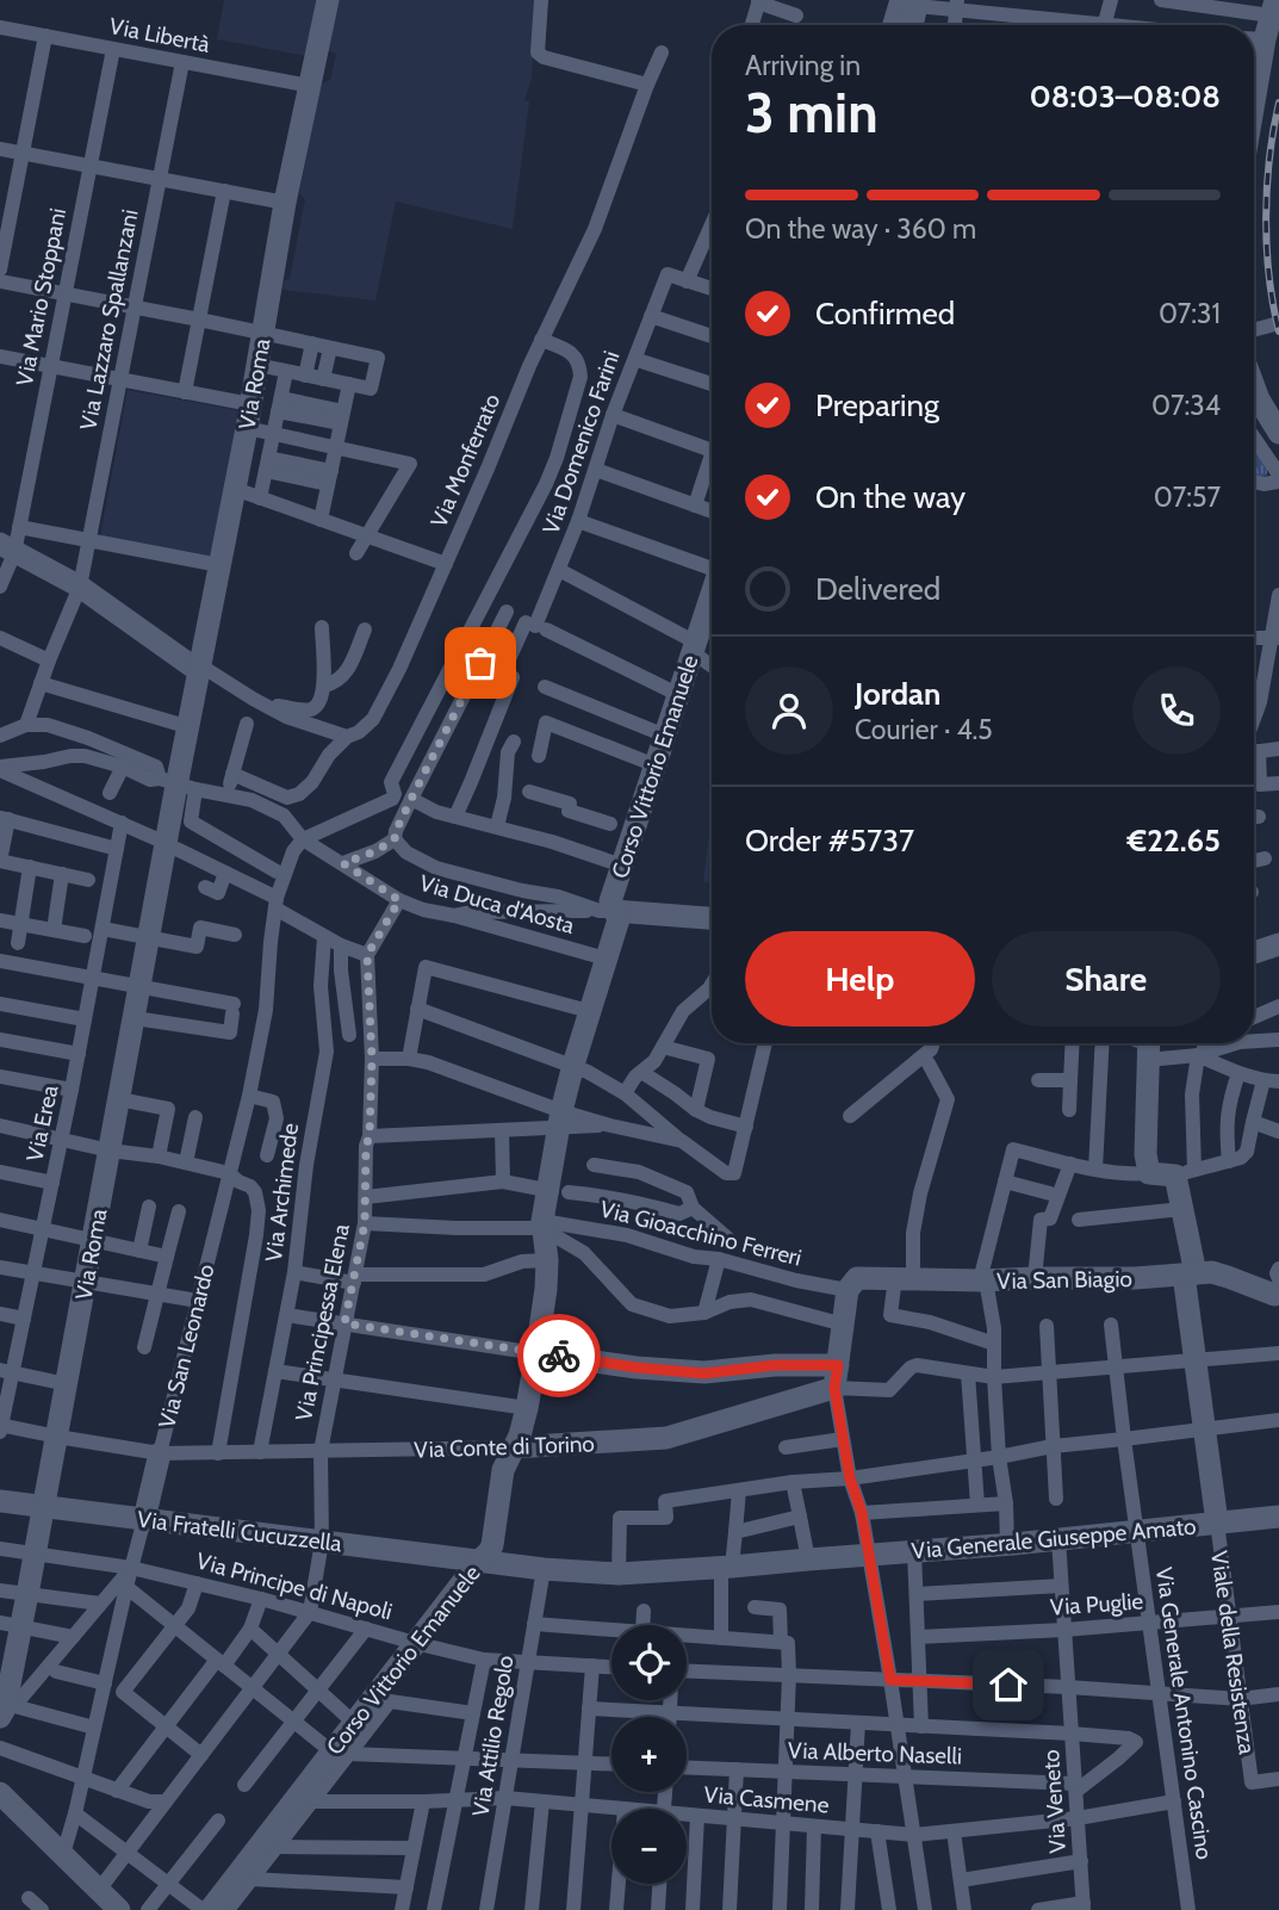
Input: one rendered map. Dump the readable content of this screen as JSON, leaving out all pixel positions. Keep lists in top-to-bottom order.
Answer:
{
  "streets": {
    "street": [
      "Via Libertà",
      "Via Mario Stoppani",
      "Via Lazzaro Spallanzani",
      "Via Roma",
      "Via Domenico Farini",
      "Via Monferrato",
      "Corso Vittorio Emanuele",
      "Via Duca d'Aosta",
      "Via Erea",
      "Via Archimede",
      "Via Gioacchino Ferreri",
      "Via San Biagio",
      "Via Principessa Elena",
      "Via San Leonardo",
      "Via Conte di Torino",
      "Via Fratelli Cucuzzella",
      "Via Generale Giuseppe Amato",
      "Via Principe di Napoli",
      "Via Puglie",
      "Viale della Resistenza",
      "Via Generale Antonino Cascino",
      "Via Attilio Regolo",
      "Via Alberto Naselli",
      "Via Casmene",
      "Via Veneto"
    ]
  },
  "crossings": [
    ["Via Libertà", "Via Mario Stoppani"],
    ["Via Libertà", "Via Lazzaro Spallanzani"],
    ["Via Libertà", "Via Roma"],
    ["Via Lazzaro Spallanzani", "Via Duca d'Aosta"],
    ["Via Roma", "Via Duca d'Aosta"],
    ["Via Roma", "Via Conte di Torino"],
    ["Via Roma", "Via Fratelli Cucuzzella"],
    ["Via Roma", "Via Principe di Napoli"],
    ["Corso Vittorio Emanuele", "Via Duca d'Aosta"],
    ["Corso Vittorio Emanuele", "Via Gioacchino Ferreri"],
    ["Corso Vittorio Emanuele", "Via Conte di Torino"],
    ["Corso Vittorio Emanuele", "Via Fratelli Cucuzzella"],
    ["Corso Vittorio Emanuele", "Via Generale Giuseppe Amato"],
    ["Corso Vittorio Emanuele", "Via Principe di Napoli"],
    ["Via Duca d'Aosta", "Via San Leonardo"],
    ["Via Erea", "Via Conte di Torino"],
    ["Via Archimede", "Via Conte di Torino"],
    ["Via Gioacchino Ferreri", "Via San Biagio"],
    ["Via Gioacchino Ferreri", "Via Principessa Elena"],
    ["Via San Biagio", "Viale della Resistenza"],
    ["Via Principessa Elena", "Via Conte di Torino"],
    ["Via Principessa Elena", "Via Fratelli Cucuzzella"],
    ["Via Principessa Elena", "Via Principe di Napoli"],
    ["Via San Leonardo", "Via Conte di Torino"],
    ["Via San Leonardo", "Via Fratelli Cucuzzella"],
    ["Via San Leonardo", "Via Principe di Napoli"],
    ["Via Conte di Torino", "Viale della Resistenza"],
    ["Via Conte di Torino", "Via Generale Antonino Cascino"],
    ["Via Fratelli Cucuzzella", "Via Generale Giuseppe Amato"],
    ["Via Generale Giuseppe Amato", "Viale della Resistenza"],
    ["Via Generale Giuseppe Amato", "Via Generale Antonino Cascino"],
    ["Via Generale Giuseppe Amato", "Via Attilio Regolo"],
    ["Via Generale Giuseppe Amato", "Via Veneto"],
    ["Via Principe di Napoli", "Via Attilio Regolo"],
    ["Via Puglie", "Viale della Resistenza"],
    ["Via Puglie", "Via Generale Antonino Cascino"],
    ["Via Puglie", "Via Veneto"],
    ["Via Generale Antonino Cascino", "Via Casmene"],
    ["Via Attilio Regolo", "Via Casmene"],
    ["Via Alberto Naselli", "Via Veneto"],
    ["Via Casmene", "Via Veneto"]
  ],
  "page": {
    "heading": ["3 min", "Arriving in", "08:03–08:08"],
    "panel": [
      "Jordan",
      "Courier · 4.5",
      "Order #5737",
      "€22.65"
    ],
    "bar": "On the way · 360 m",
    "list": [
      ["Confirmed", "07:31"],
      ["Preparing", "07:34"],
      ["On the way", "07:57"],
      "Delivered"
    ],
    "buttons": ["Help", "Share"],
    "map_buttons": ["+", "−"]
  }
}
